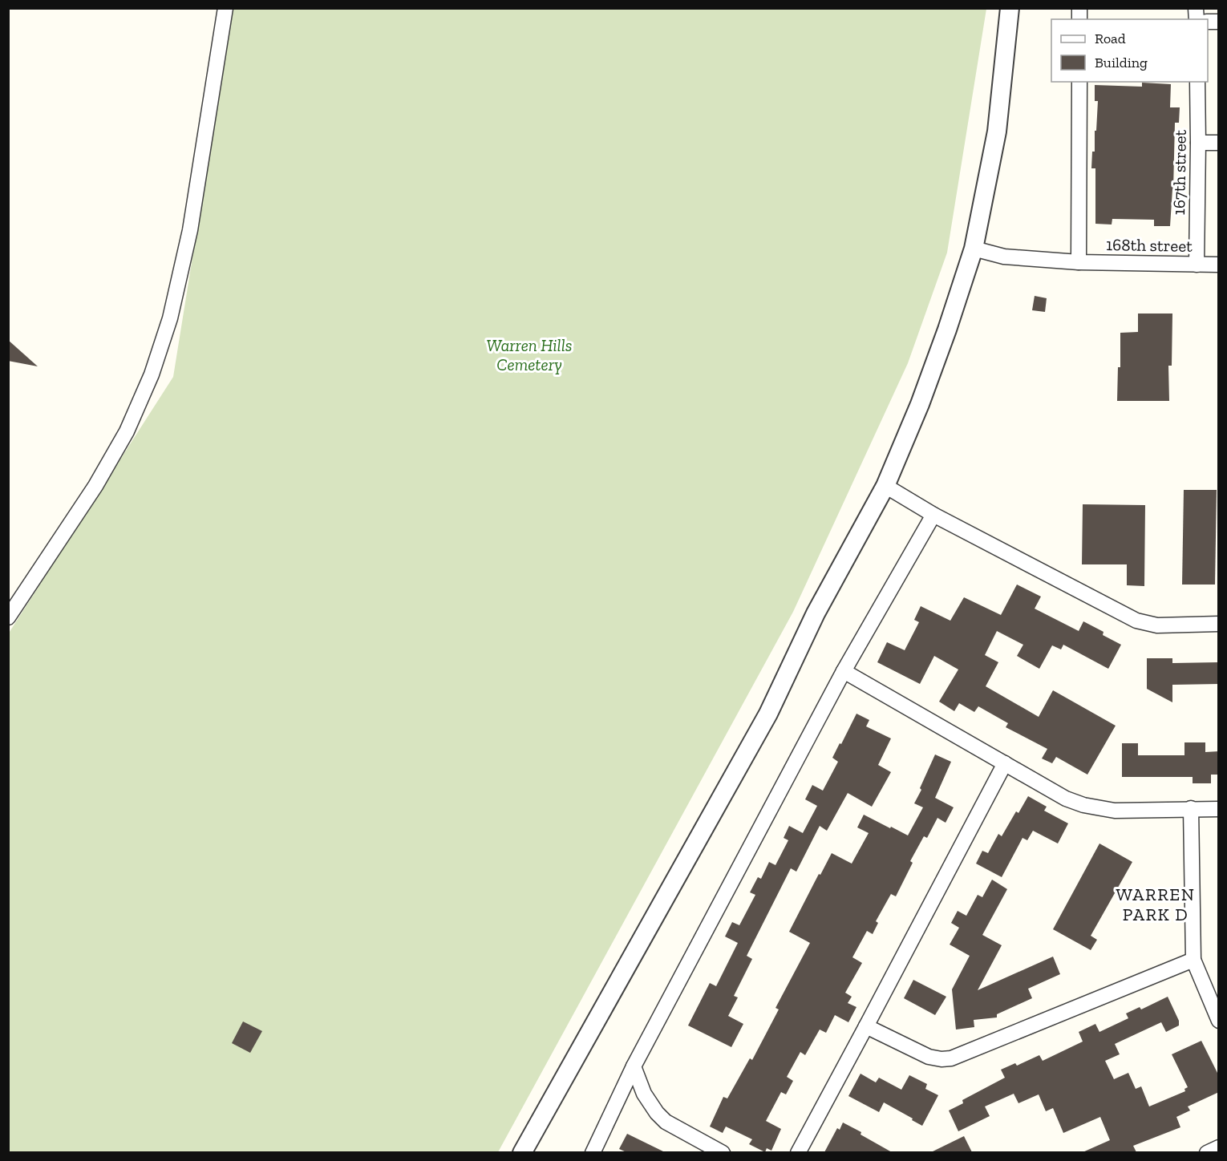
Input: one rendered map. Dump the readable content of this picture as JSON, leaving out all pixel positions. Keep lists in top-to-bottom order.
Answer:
{
  "streets": {
    "street": ["167th street", "168th street"]
  },
  "crossings": [
    ["167th street", "168th street"]
  ],
  "districts": ["WARREN PARK D"],
  "parks": ["Warren Hills Cemetery"],
  "legend": ["Road", "Building"]
}
